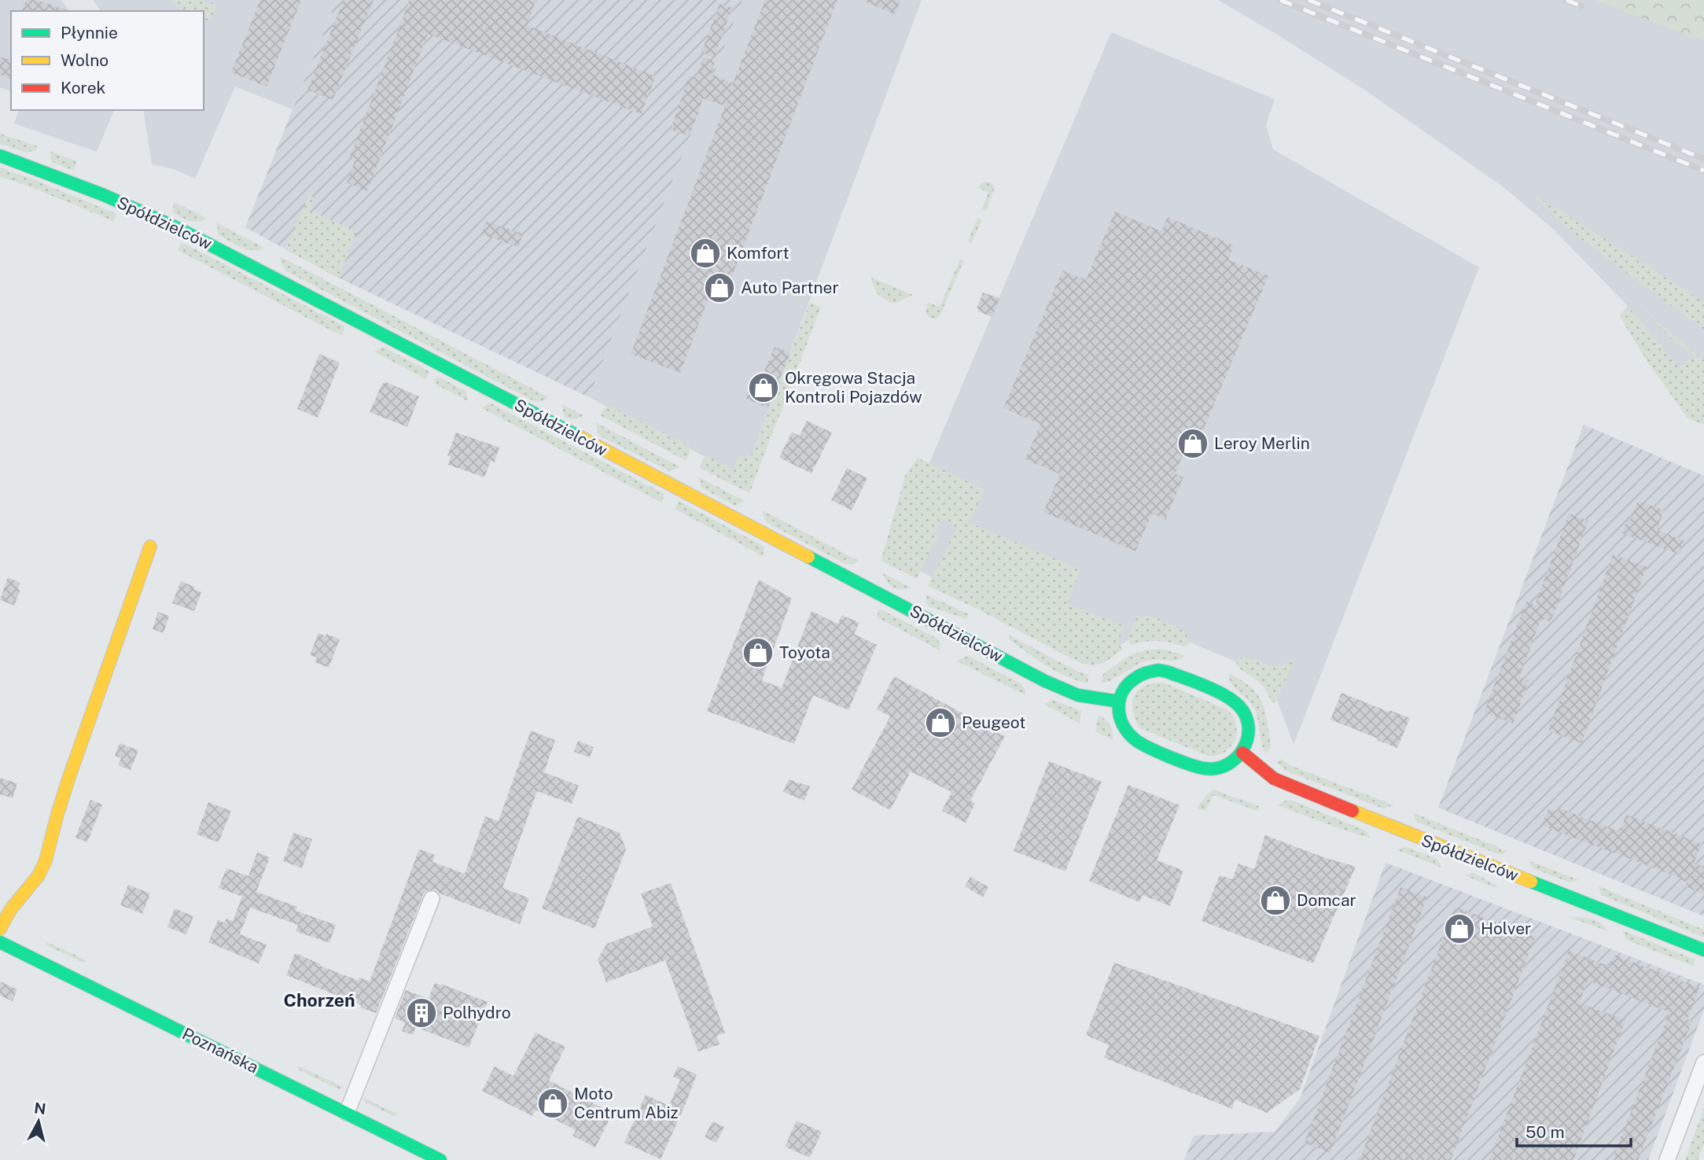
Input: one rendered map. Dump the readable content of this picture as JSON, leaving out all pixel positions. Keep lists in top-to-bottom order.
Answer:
{
  "streets": {
    "street": ["Spółdzielców", "Poznańska"]
  },
  "districts": ["Chorzeń"],
  "places": {
    "shop": [
      "Komfort",
      "Auto Partner",
      "Okręgowa Stacja Kontroli Pojazdów",
      "Leroy Merlin",
      "Toyota",
      "Peugeot",
      "Domcar",
      "Holver",
      "Moto Centrum Abiz"
    ],
    "building": ["Polhydro"]
  },
  "legend": ["Płynnie", "Wolno", "Korek"],
  "scale_bar": "50 m",
  "north": "top"
}
